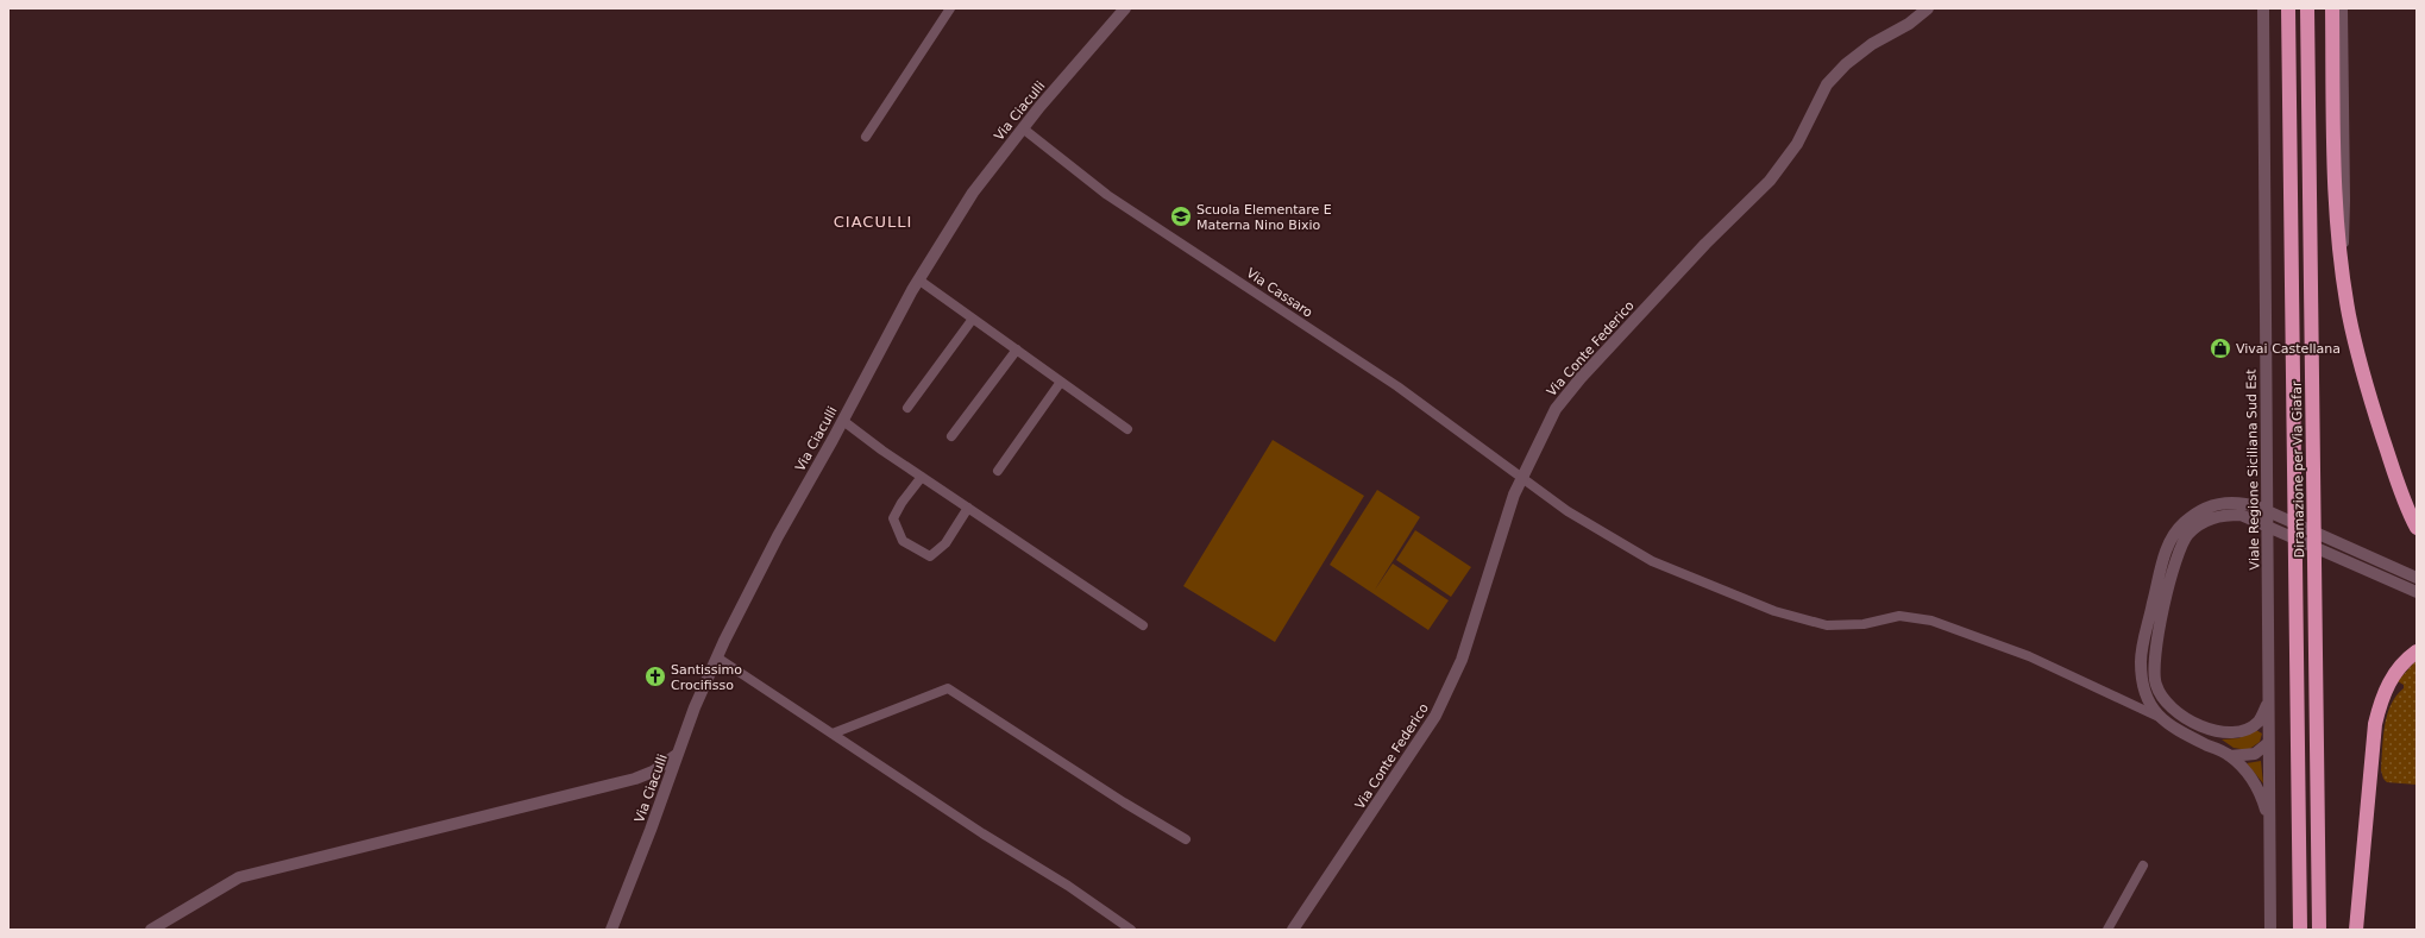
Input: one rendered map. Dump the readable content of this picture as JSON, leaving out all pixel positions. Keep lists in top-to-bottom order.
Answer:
{
  "streets": {
    "highway": ["Diramazione per Via Giafar"],
    "street": [
      "Via Ciaculli",
      "Via Cassaro",
      "Via Conte Federico",
      "Viale Regione Siciliana Sud Est"
    ]
  },
  "crossings": [
    ["Via Ciaculli", "Via Cassaro"],
    ["Via Cassaro", "Via Conte Federico"]
  ],
  "districts": ["CIACULLI"],
  "places": {
    "school or university": ["Scuola Elementare E Materna Nino Bixio"],
    "shop": ["Vivai Castellana"],
    "church": ["Santissimo Crocifisso"]
  }
}
